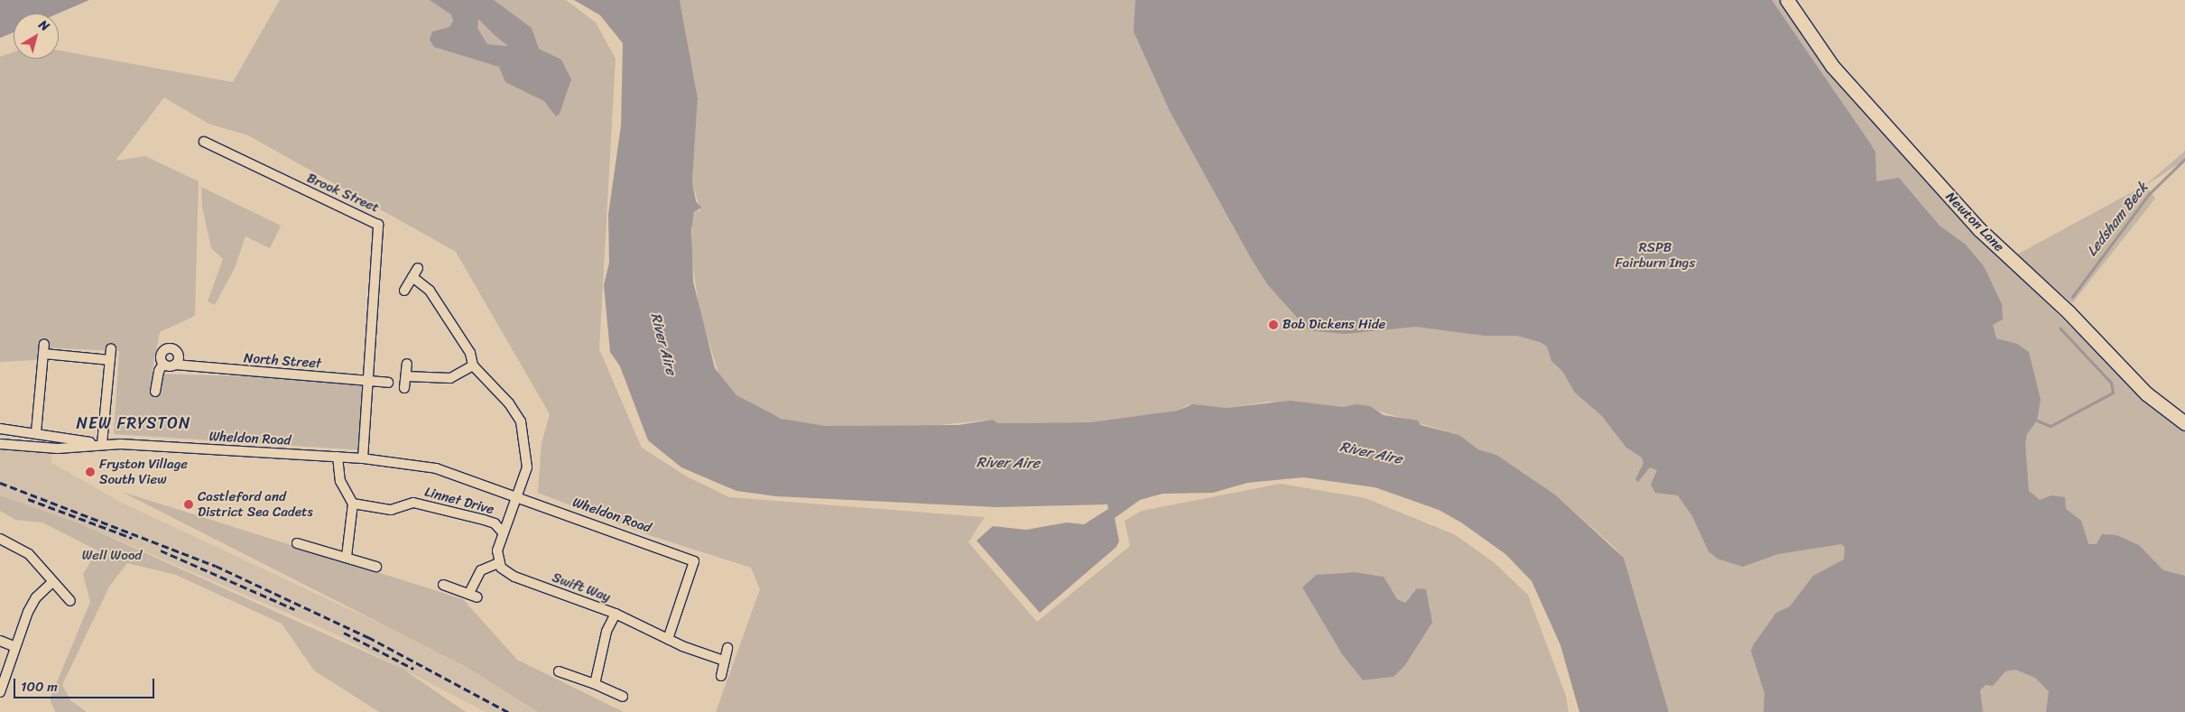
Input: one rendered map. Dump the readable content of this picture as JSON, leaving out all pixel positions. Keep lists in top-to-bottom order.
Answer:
{
  "streets": {
    "street": [
      "Brook Street",
      "Newton Lane",
      "North Street",
      "Wheldon Road",
      "Linnet Drive",
      "Swift Way"
    ]
  },
  "crossings": [
    ["Brook Street", "North Street"],
    ["Wheldon Road", "Swift Way"]
  ],
  "districts": ["NEW FRYSTON"],
  "water": ["Ledsham Beck", "River Aire"],
  "parks": ["RSPB Fairburn Ings", "Well Wood"],
  "places": ["Bob Dickens Hide", "Fryston Village South View", "Castleford and District Sea Cadets"],
  "scale_bar": "100 m",
  "north": "top right"
}
